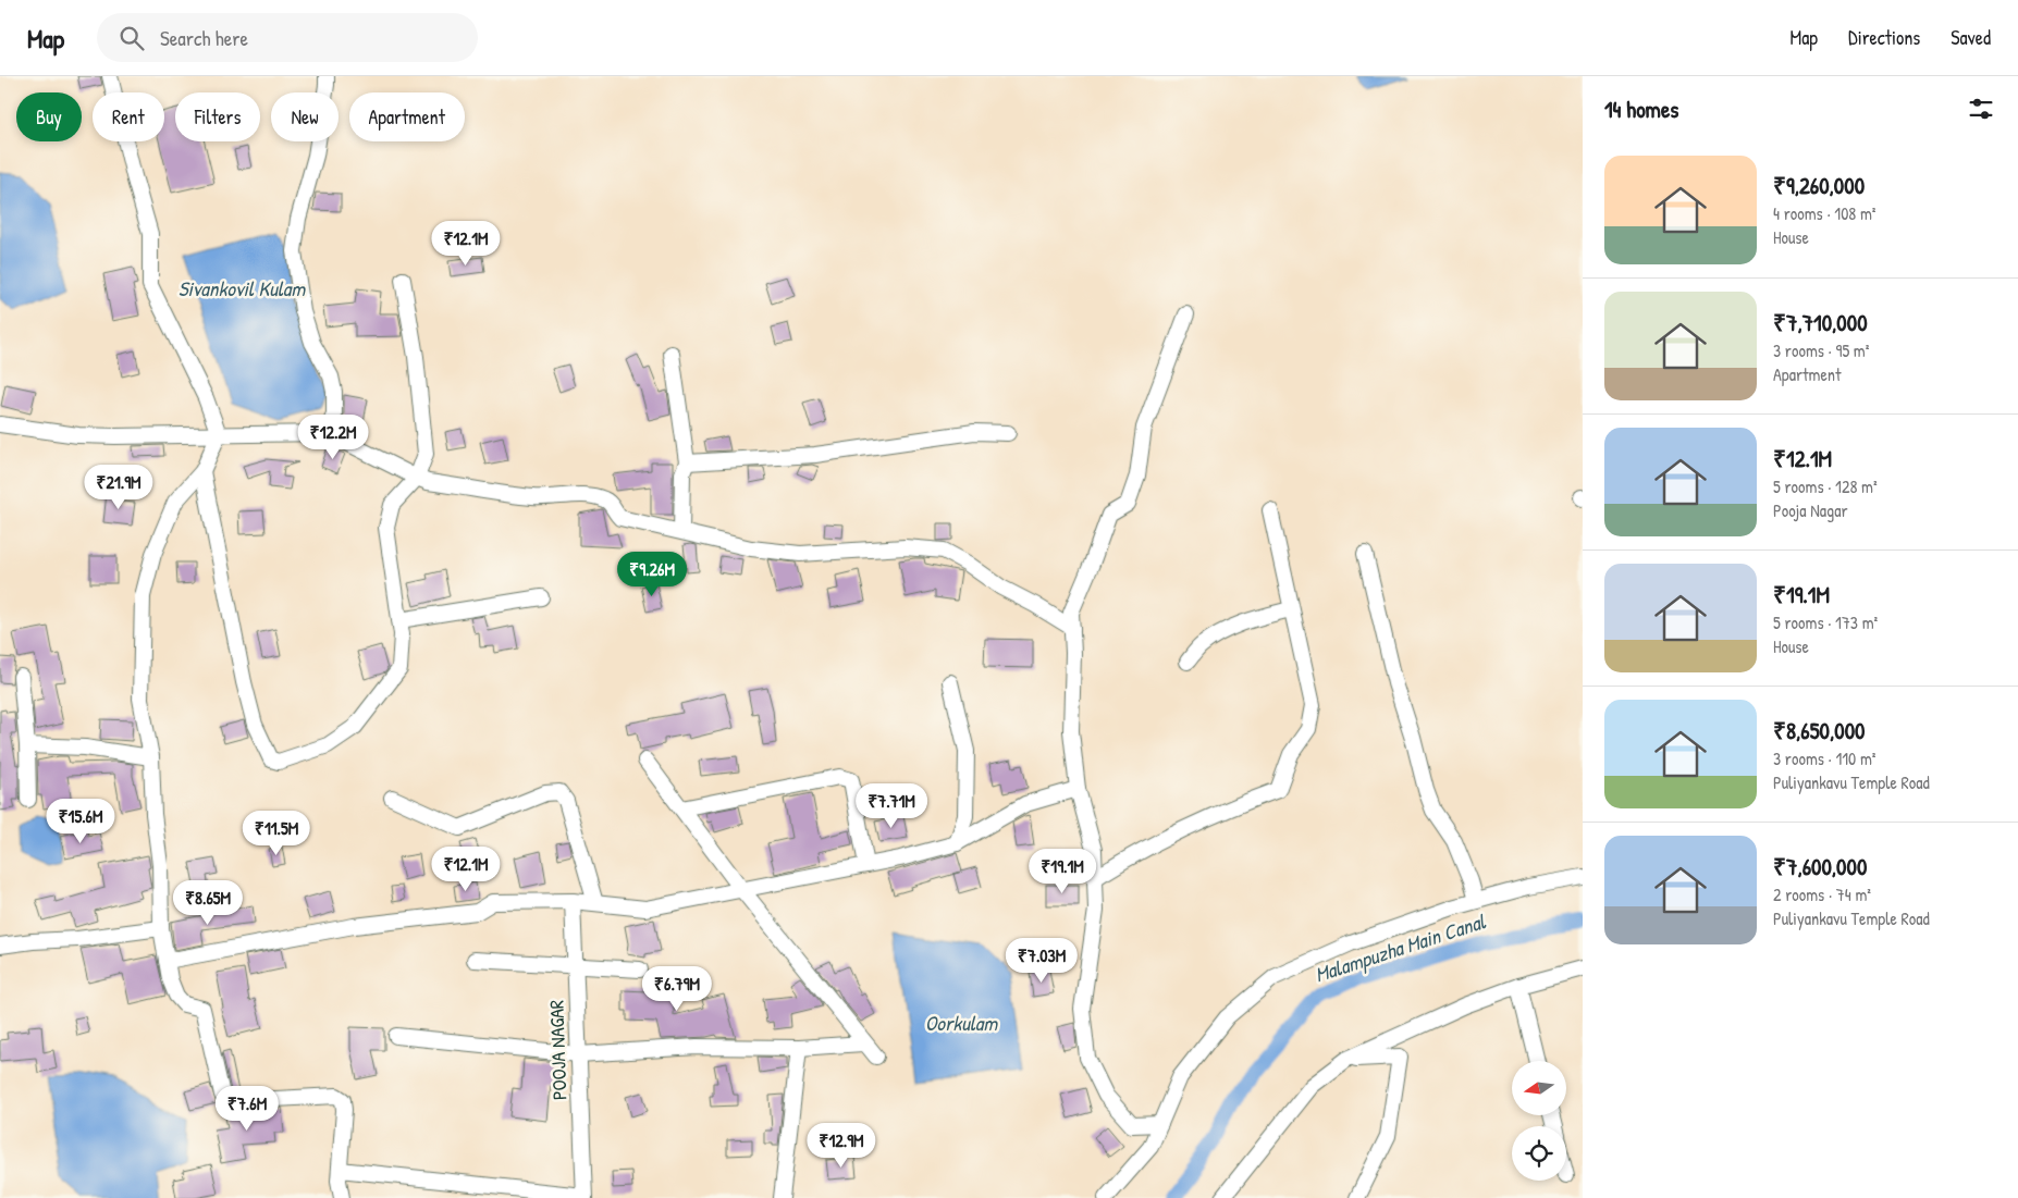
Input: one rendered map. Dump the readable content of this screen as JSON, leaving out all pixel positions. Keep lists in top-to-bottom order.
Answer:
{
  "streets": {
    "street": ["POOJA NAGAR"]
  },
  "water": ["Sivankovil Kulam", "Malampuzha Main Canal", "Oorkulam"],
  "north": "left",
  "page": {
    "header": "Map",
    "search": "Search here",
    "nav": ["Map", "Directions", "Saved"],
    "heading": "14 homes",
    "chip": [
      "Buy",
      "Rent",
      "Filters",
      "New",
      "Apartment"
    ],
    "list": [
      {
        "name": "₹9,260,000",
        "note": "4 rooms · 108 m² · House"
      },
      {
        "name": "₹7,710,000",
        "note": "3 rooms · 95 m² · Apartment"
      },
      {
        "name": "₹12.1M",
        "note": "5 rooms · 128 m² · Pooja Nagar"
      },
      {
        "name": "₹19.1M",
        "note": "5 rooms · 173 m² · House"
      },
      {
        "name": "₹8,650,000",
        "note": "3 rooms · 110 m² · Puliyankavu Temple Road"
      },
      {
        "name": "₹7,600,000",
        "note": "2 rooms · 74 m² · Puliyankavu Temple Road"
      }
    ],
    "price": [
      "₹12.1M",
      "₹12.2M",
      "₹21.9M",
      "₹9.26M",
      "₹7.71M",
      "₹15.6M",
      "₹11.5M",
      "₹12.1M",
      "₹19.1M",
      "₹8.65M",
      "₹7.03M",
      "₹6.79M",
      "₹7.6M",
      "₹12.9M"
    ]
  }
}
